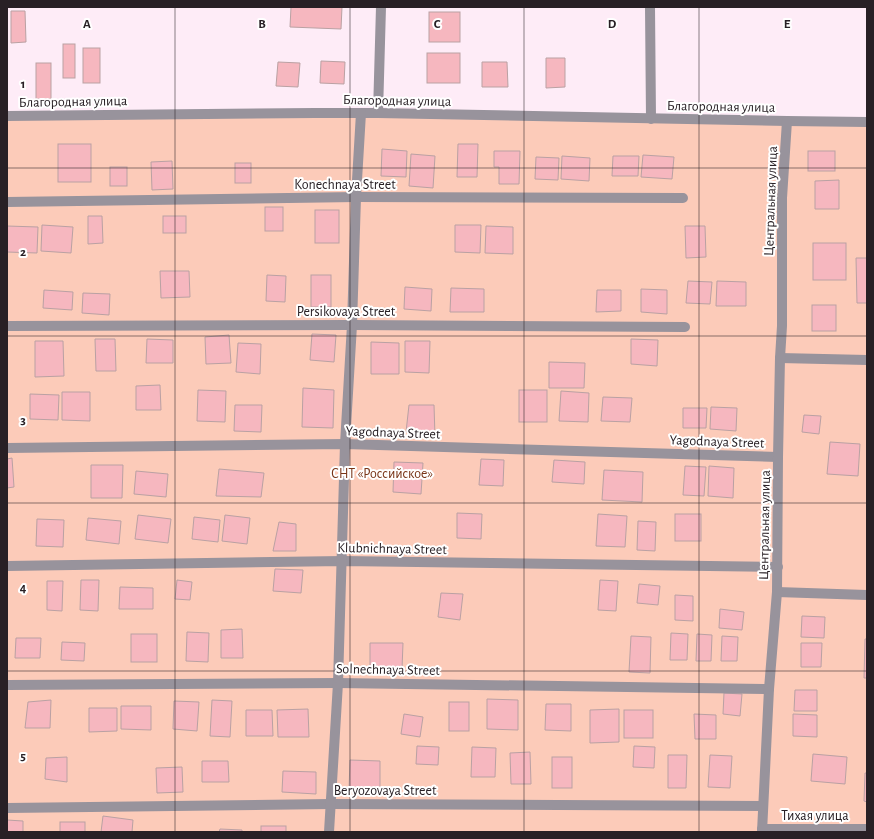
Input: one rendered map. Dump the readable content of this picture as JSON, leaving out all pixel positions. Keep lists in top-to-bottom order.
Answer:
{
  "streets": {
    "street": [
      "Благородная улица",
      "Konechnaya Street",
      "Центральная улица",
      "Persikovaya Street",
      "Yagodnaya Street",
      "Klubnichnaya Street",
      "Solnechnaya Street",
      "Beryozovaya Street",
      "Тихая улица"
    ]
  },
  "crossings": [
    ["Благородная улица", "Центральная улица"],
    ["Центральная улица", "Yagodnaya Street"],
    ["Центральная улица", "Klubnichnaya Street"],
    ["Центральная улица", "Solnechnaya Street"],
    ["Центральная улица", "Beryozovaya Street"],
    ["Центральная улица", "Тихая улица"]
  ],
  "parks": ["СНТ «Российское»"],
  "grid": {
    "columns": [
      "A",
      "B",
      "C",
      "D",
      "E"
    ],
    "rows": [
      "1",
      "2",
      "3",
      "4",
      "5"
    ]
  }
}
